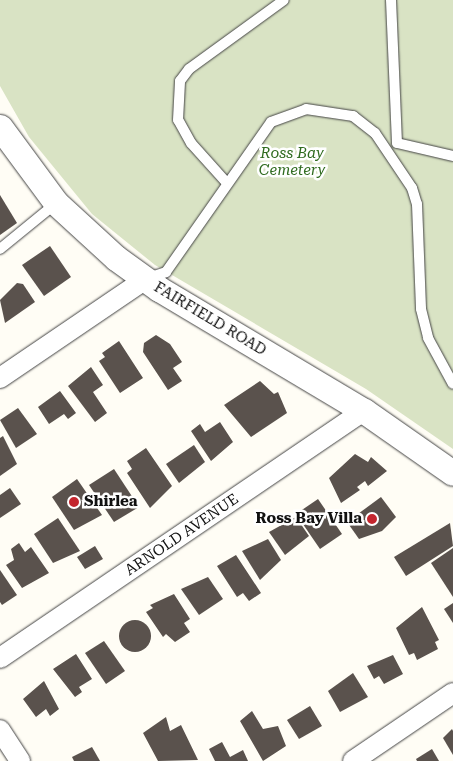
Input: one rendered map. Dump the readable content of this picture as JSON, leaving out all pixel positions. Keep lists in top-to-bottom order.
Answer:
{
  "streets": {
    "street": ["FAIRFIELD ROAD", "ARNOLD AVENUE"]
  },
  "crossings": [
    ["FAIRFIELD ROAD", "ARNOLD AVENUE"]
  ],
  "parks": ["Ross Bay Cemetery"],
  "places": ["Shirlea", "Ross Bay Villa"]
}
